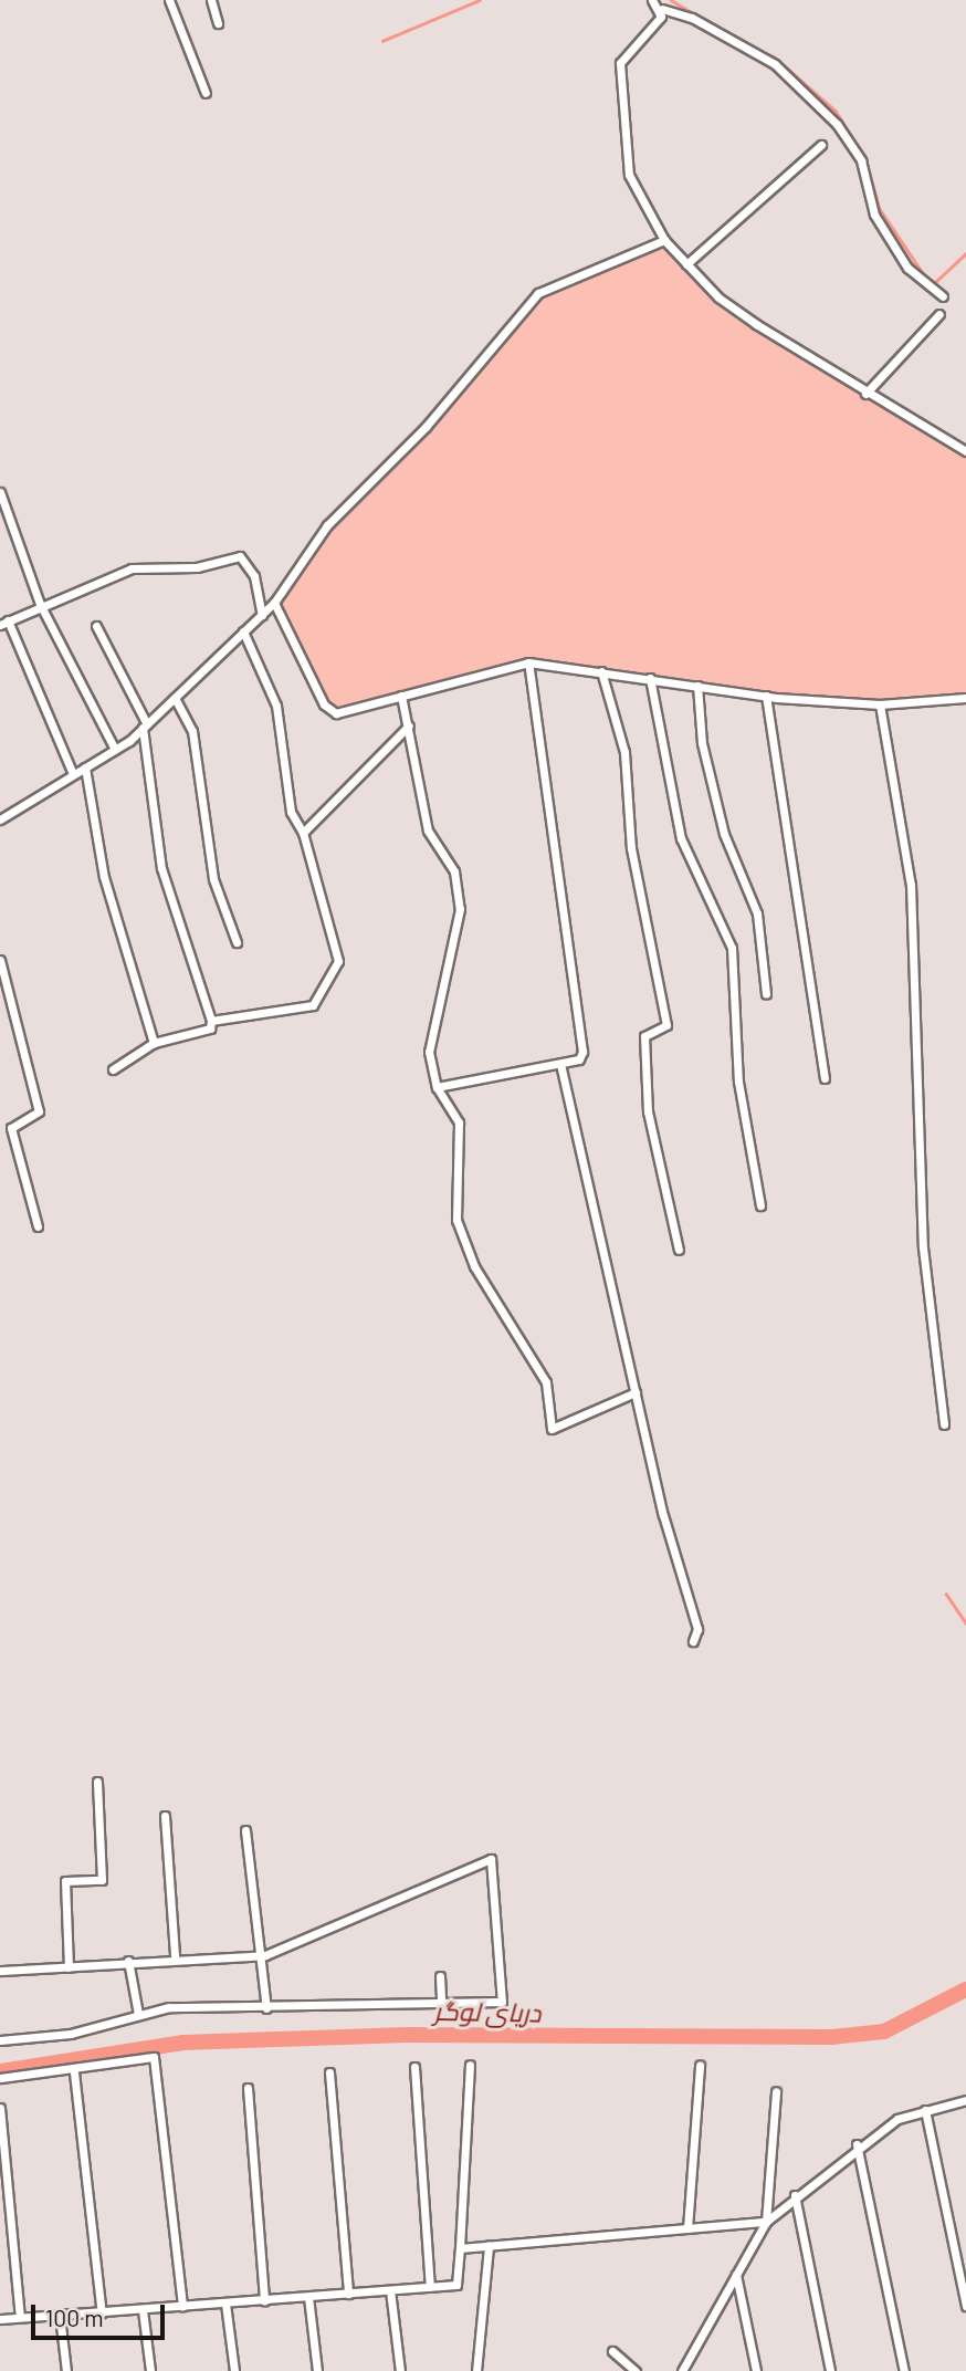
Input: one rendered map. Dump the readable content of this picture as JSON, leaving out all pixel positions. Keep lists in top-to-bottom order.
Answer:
{
  "water": ["دریای لوگر"],
  "scale_bar": "100 m"
}
